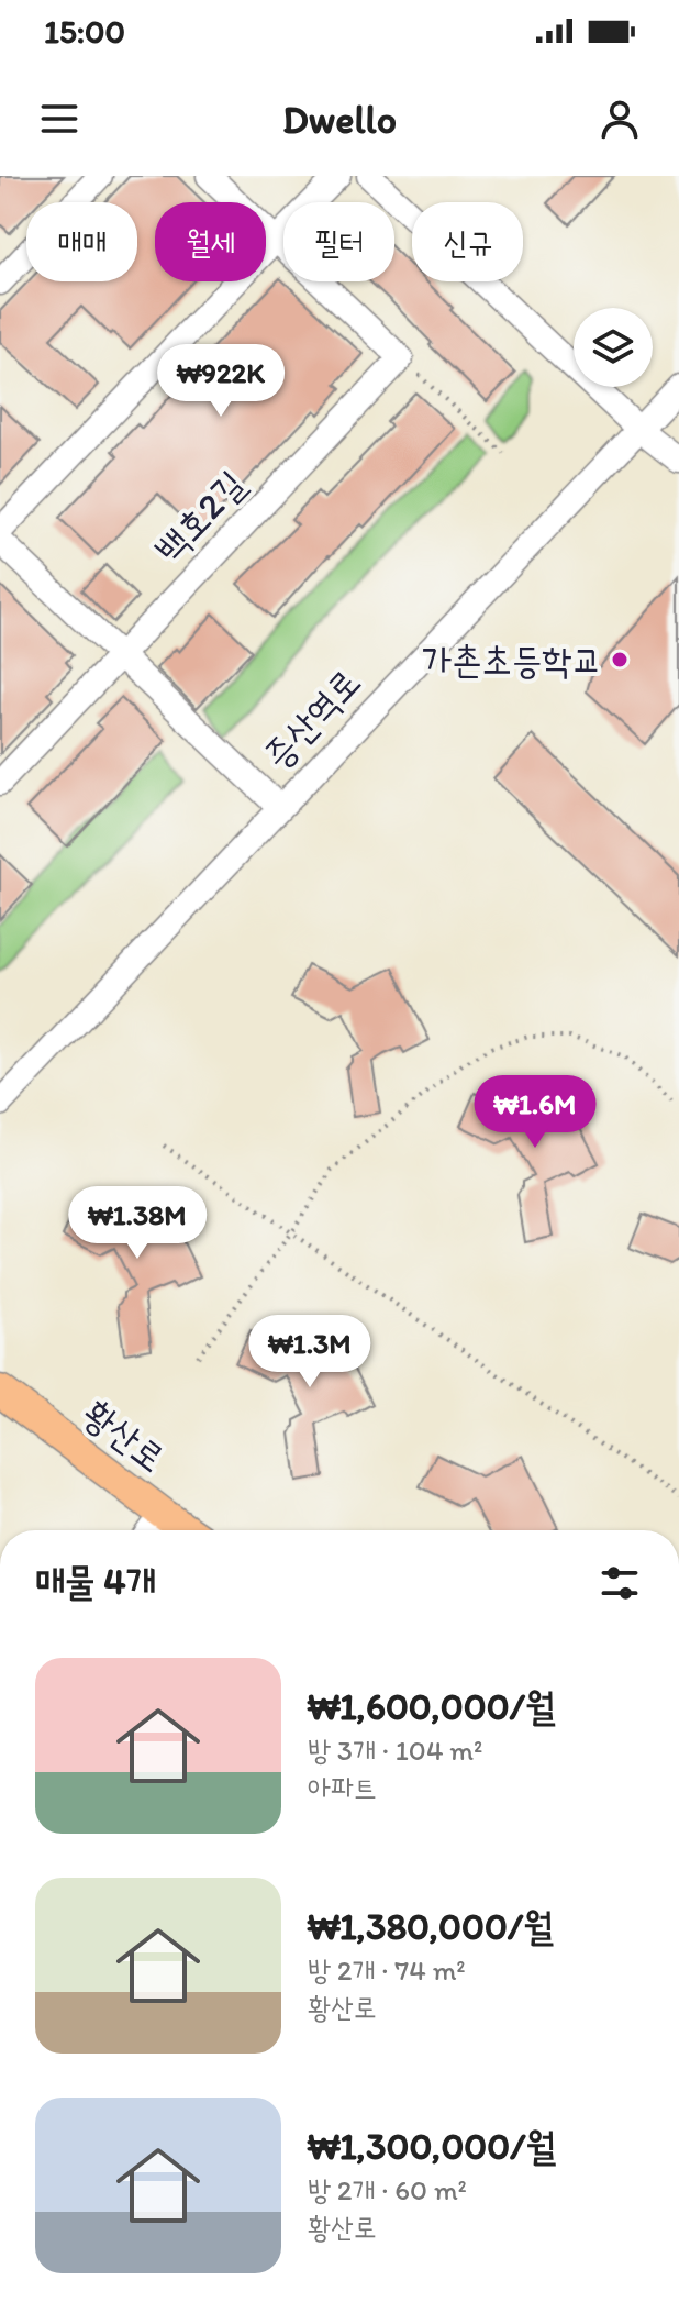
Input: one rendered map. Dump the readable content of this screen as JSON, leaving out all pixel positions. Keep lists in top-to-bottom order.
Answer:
{
  "streets": {
    "main road": ["황산로"],
    "street": ["백호2길", "증산역로"]
  },
  "places": ["가촌초등학교"],
  "page": {
    "status": "15:00",
    "header": "Dwello",
    "chip": [
      "매매",
      "월세",
      "필터",
      "신규"
    ],
    "price": [
      "₩922K",
      "₩1.6M",
      "₩1.38M",
      "₩1.3M"
    ],
    "heading": "매물 4개",
    "list": [
      {
        "name": "₩1,600,000/월",
        "note": "방 3개 · 104 m² · 아파트"
      },
      {
        "name": "₩1,380,000/월",
        "note": "방 2개 · 74 m² · 황산로"
      },
      {
        "name": "₩1,300,000/월",
        "note": "방 2개 · 60 m² · 황산로"
      }
    ]
  }
}
